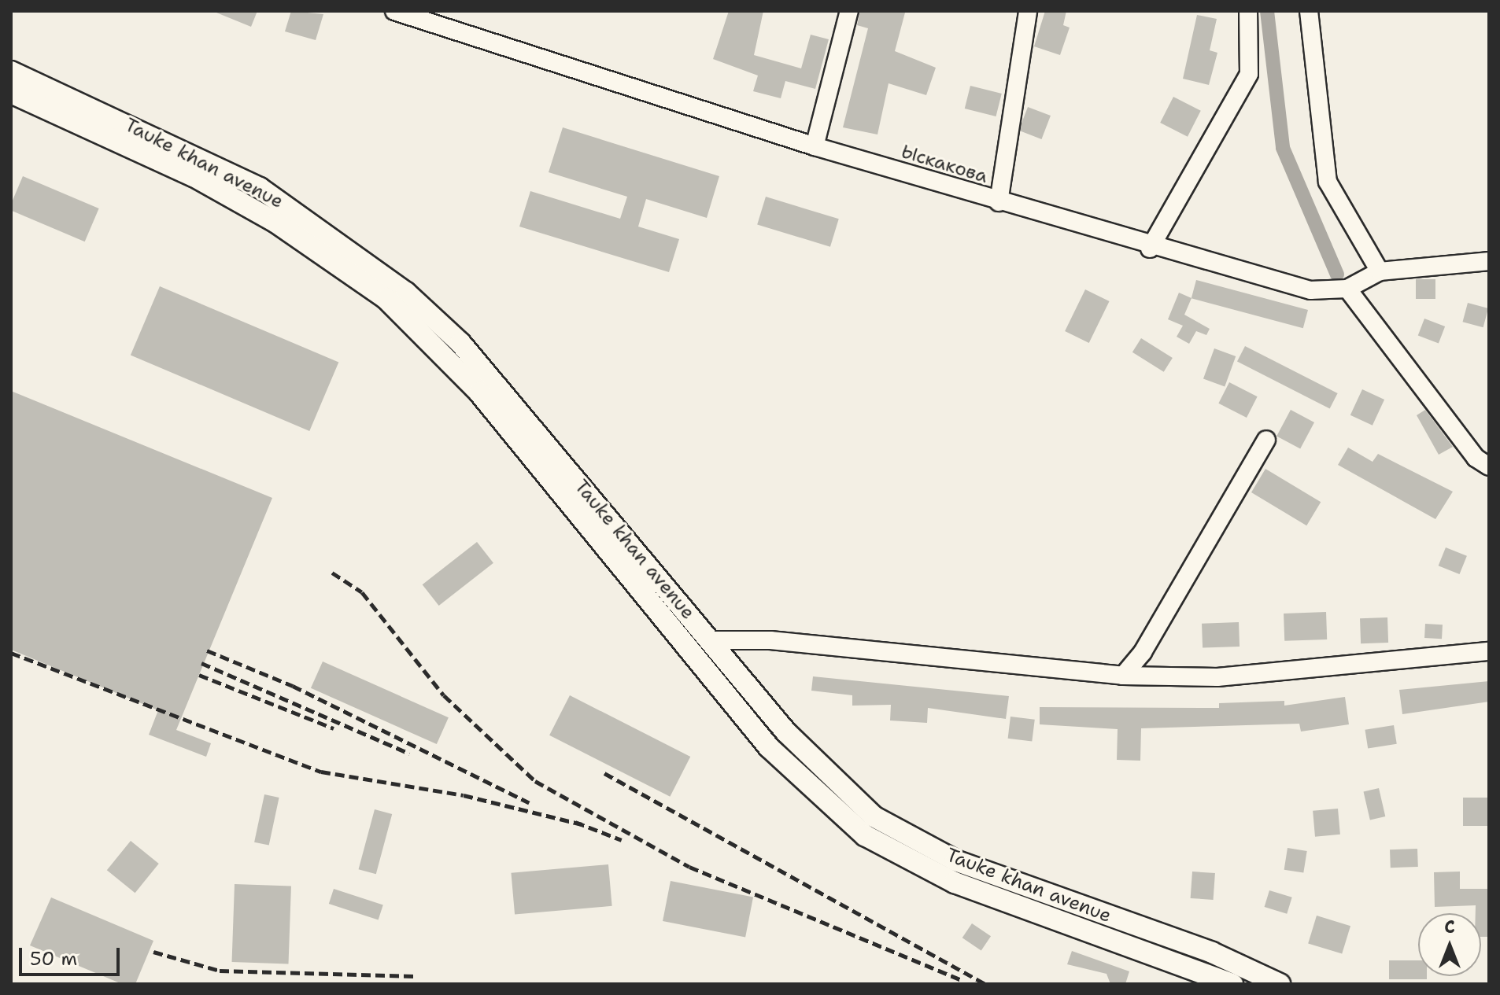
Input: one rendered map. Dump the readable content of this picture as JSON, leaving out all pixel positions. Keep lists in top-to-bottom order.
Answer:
{
  "streets": {
    "main road": ["Tauke khan avenue"],
    "street": ["Ыскакова"]
  },
  "scale_bar": "50 m",
  "north": "top"
}
